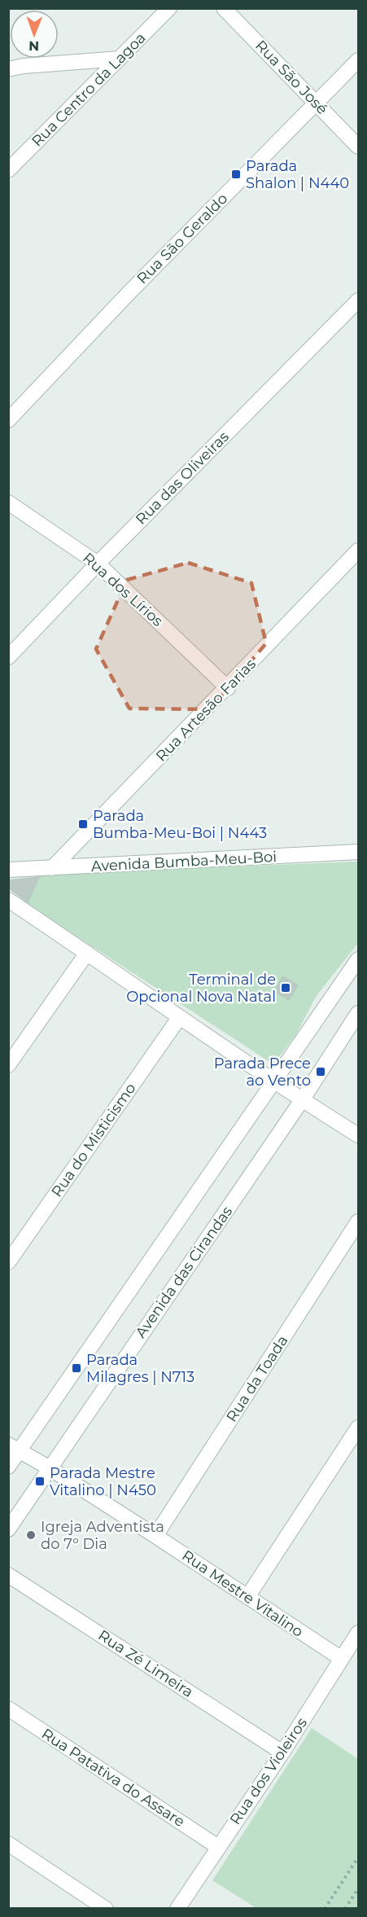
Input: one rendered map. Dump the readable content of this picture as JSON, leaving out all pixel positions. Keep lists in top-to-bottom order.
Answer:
{
  "streets": {
    "street": [
      "Rua São José",
      "Rua Centro da Lagoa",
      "Rua São Geraldo",
      "Rua das Oliveiras",
      "Rua dos Lírios",
      "Rua Artesão Farias",
      "Avenida Bumba-Meu-Boi",
      "Rua do Misticismo",
      "Avenida das Cirandas",
      "Rua da Toada",
      "Rua Mestre Vitalino",
      "Rua Zé Limeira",
      "Rua dos Violeiros",
      "Rua Patativa do Assare"
    ]
  },
  "crossings": [
    ["Rua São José", "Rua São Geraldo"],
    ["Rua das Oliveiras", "Rua dos Lírios"],
    ["Rua dos Lírios", "Rua Artesão Farias"],
    ["Rua Artesão Farias", "Avenida Bumba-Meu-Boi"],
    ["Avenida das Cirandas", "Rua Mestre Vitalino"],
    ["Rua da Toada", "Rua Mestre Vitalino"],
    ["Rua Mestre Vitalino", "Rua dos Violeiros"],
    ["Rua Zé Limeira", "Rua dos Violeiros"],
    ["Rua dos Violeiros", "Rua Patativa do Assare"]
  ],
  "places": {
    "transit": [
      "Parada Shalon | N440",
      "Parada Bumba-Meu-Boi | N443",
      "Terminal de Opcional Nova Natal",
      "Parada Prece ao Vento",
      "Parada Milagres | N713",
      "Parada Mestre Vitalino | N450"
    ],
    "other": ["Igreja Adventista do 7º Dia"]
  },
  "north": "bottom"
}
